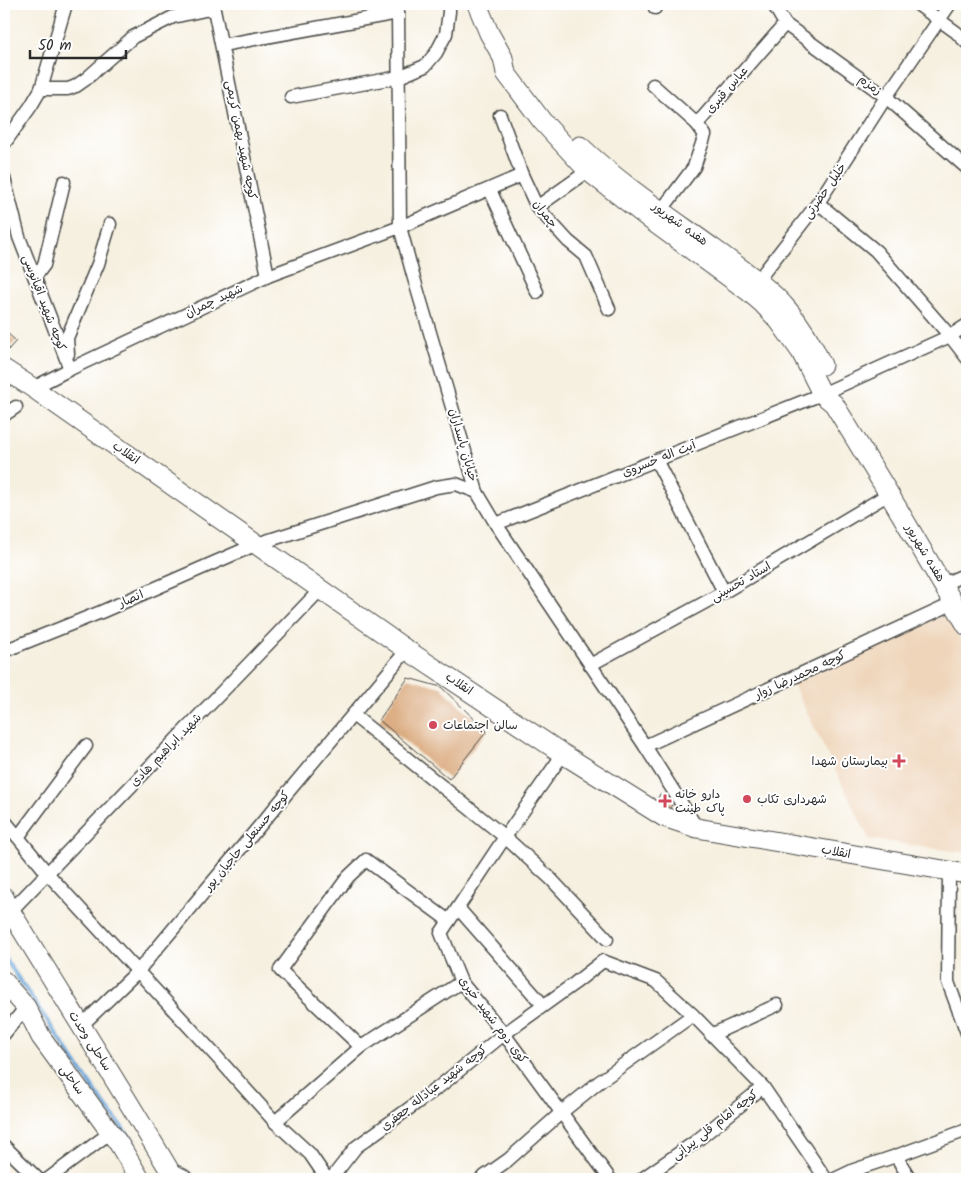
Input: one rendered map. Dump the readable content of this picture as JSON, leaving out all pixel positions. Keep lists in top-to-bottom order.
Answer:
{
  "streets": {
    "main road": [
      "هفده شهریور",
      "انقلاب",
      "ساحلی وحدت",
      "ساحلی"
    ],
    "street": [
      "زمزم",
      "عباس قنبری",
      "کوچه شهید بهمن کریمی",
      "خلیل حضرتی",
      "چمران",
      "شهید چمران",
      "کوچه شهید اقیانوسی",
      "خیابان پاسداران",
      "آیت اله خسروی",
      "استاد تحسینی",
      "انصار",
      "کوچه محمدرضا زوار",
      "شهید ابراهیم هادی",
      "کوچه حسنعلی حاجیان پور",
      "کوی دوم شهید خیری",
      "کوچه شهید عباداله جعفری",
      "کوچه امام قلی پیرانی"
    ]
  },
  "crossings": [
    ["زمزم", "عباس قنبری"],
    ["زمزم", "خلیل حضرتی"],
    ["عباس قنبری", "هفده شهریور"],
    ["کوچه شهید بهمن کریمی", "شهید چمران"],
    ["خلیل حضرتی", "هفده شهریور"],
    ["هفده شهریور", "آیت اله خسروی"],
    ["هفده شهریور", "استاد تحسینی"],
    ["هفده شهریور", "کوچه محمدرضا زوار"],
    ["شهید چمران", "کوچه شهید اقیانوسی"],
    ["شهید چمران", "خیابان پاسداران"],
    ["شهید چمران", "انقلاب"],
    ["خیابان پاسداران", "انقلاب"],
    ["خیابان پاسداران", "آیت اله خسروی"],
    ["خیابان پاسداران", "استاد تحسینی"],
    ["خیابان پاسداران", "کوچه محمدرضا زوار"],
    ["انقلاب", "انصار"],
    ["انقلاب", "شهید ابراهیم هادی"],
    ["انقلاب", "کوچه حسنعلی حاجیان پور"],
    ["انقلاب", "کوی دوم شهید خیری"],
    ["شهید ابراهیم هادی", "ساحلی وحدت"],
    ["کوچه حسنعلی حاجیان پور", "ساحلی وحدت"],
    ["کوی دوم شهید خیری", "کوچه شهید عباداله جعفری"],
    ["کوچه شهید عباداله جعفری", "کوچه امام قلی پیرانی"]
  ],
  "places": {
    "other": ["سالن اجتماعات", "شهرداری تکاب"],
    "health": ["بیمارستان شهدا", "دارو خانه پاک طینت"]
  },
  "scale_bar": "50 m"
}
